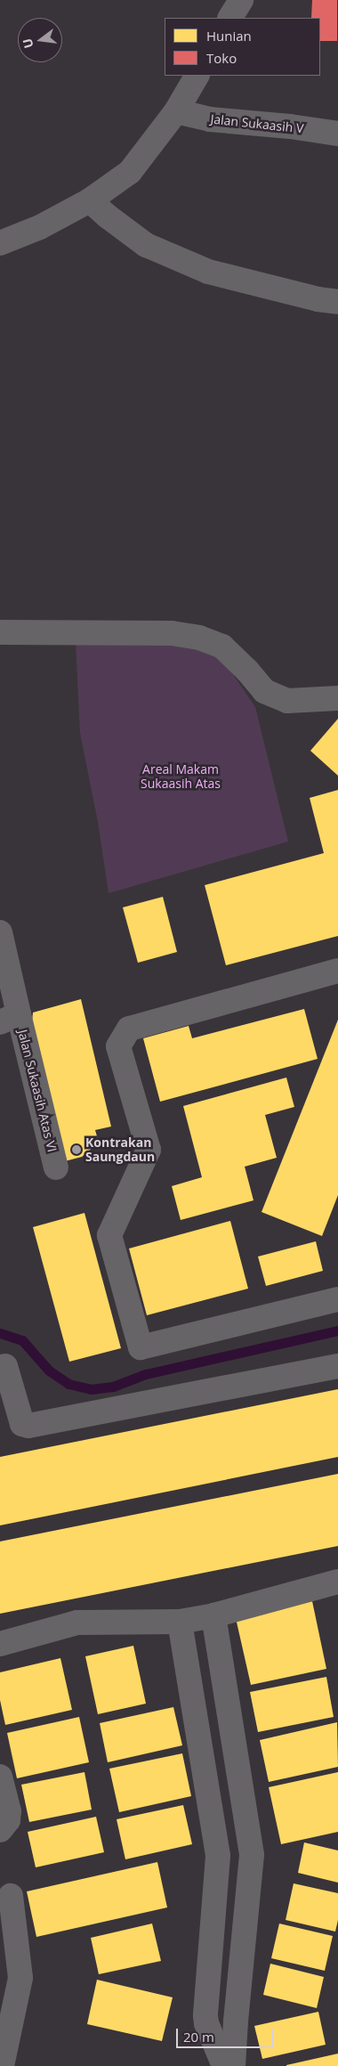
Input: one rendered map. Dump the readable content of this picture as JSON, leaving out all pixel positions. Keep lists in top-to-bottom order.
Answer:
{
  "streets": {
    "street": ["Jalan Sukaasih V", "Jalan Sukaasih Atas VI"]
  },
  "parks": ["Areal Makam Sukaasih Atas"],
  "places": ["Kontrakan Saungdaun"],
  "legend": ["Hunian", "Toko"],
  "scale_bar": "20 m",
  "north": "left"
}
